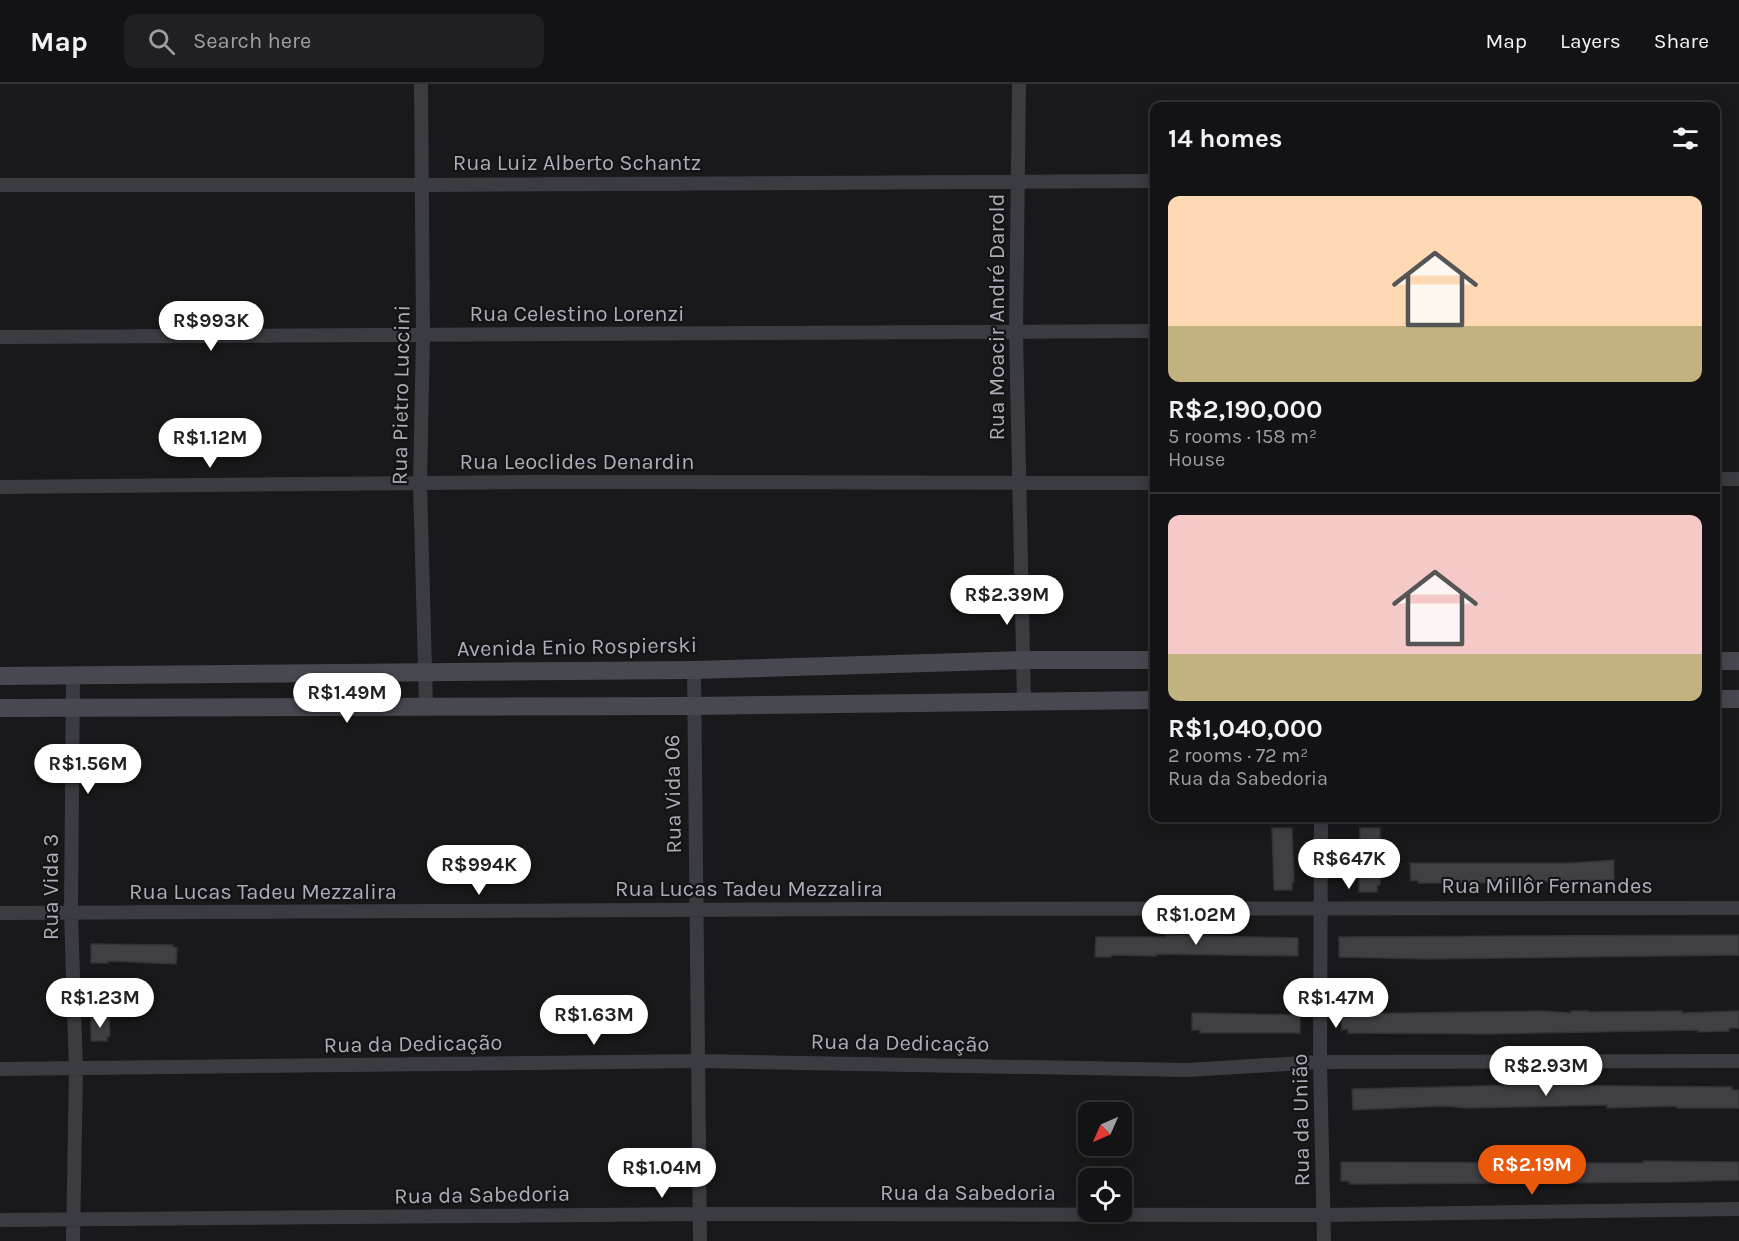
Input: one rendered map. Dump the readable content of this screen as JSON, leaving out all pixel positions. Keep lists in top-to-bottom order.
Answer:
{
  "streets": {
    "street": [
      "Rua Luiz Alberto Schantz",
      "Rua Celestino Lorenzi",
      "Rua Moacir André Darold",
      "Rua Pietro Luccini",
      "Rua Leoclides Denardin",
      "Avenida Enio Rospierski",
      "Rua Vida 06",
      "Rua Millôr Fernandes",
      "Rua Vida 3",
      "Rua Lucas Tadeu Mezzalira",
      "Rua da Dedicação",
      "Rua da União",
      "Rua da Sabedoria"
    ]
  },
  "crossings": [
    ["Rua Luiz Alberto Schantz", "Rua Moacir André Darold"],
    ["Rua Luiz Alberto Schantz", "Rua Pietro Luccini"],
    ["Rua Celestino Lorenzi", "Rua Moacir André Darold"],
    ["Rua Celestino Lorenzi", "Rua Pietro Luccini"],
    ["Rua Moacir André Darold", "Rua Leoclides Denardin"],
    ["Rua Moacir André Darold", "Avenida Enio Rospierski"],
    ["Rua Pietro Luccini", "Rua Leoclides Denardin"],
    ["Rua Pietro Luccini", "Avenida Enio Rospierski"],
    ["Avenida Enio Rospierski", "Rua Vida 06"],
    ["Avenida Enio Rospierski", "Rua Vida 3"],
    ["Rua Vida 06", "Rua Lucas Tadeu Mezzalira"],
    ["Rua Vida 06", "Rua da Dedicação"],
    ["Rua Vida 06", "Rua da Sabedoria"],
    ["Rua Millôr Fernandes", "Rua Lucas Tadeu Mezzalira"],
    ["Rua Millôr Fernandes", "Rua da União"],
    ["Rua Vida 3", "Rua Lucas Tadeu Mezzalira"],
    ["Rua Vida 3", "Rua da Dedicação"],
    ["Rua Vida 3", "Rua da Sabedoria"],
    ["Rua da Dedicação", "Rua da União"],
    ["Rua da União", "Rua da Sabedoria"]
  ],
  "north": "bottom left",
  "page": {
    "header": "Map",
    "search": "Search here",
    "nav": ["Map", "Layers", "Share"],
    "heading": "14 homes",
    "list": [
      {
        "name": "R$2,190,000",
        "note": "5 rooms · 158 m² · House"
      },
      {
        "name": "R$1,040,000",
        "note": "2 rooms · 72 m² · Rua da Sabedoria"
      }
    ],
    "price": [
      "R$993K",
      "R$1.12M",
      "R$2.39M",
      "R$1.49M",
      "R$1.56M",
      "R$647K",
      "R$994K",
      "R$1.02M",
      "R$1.23M",
      "R$1.47M",
      "R$1.63M",
      "R$2.93M",
      "R$2.19M",
      "R$1.04M"
    ]
  }
}
